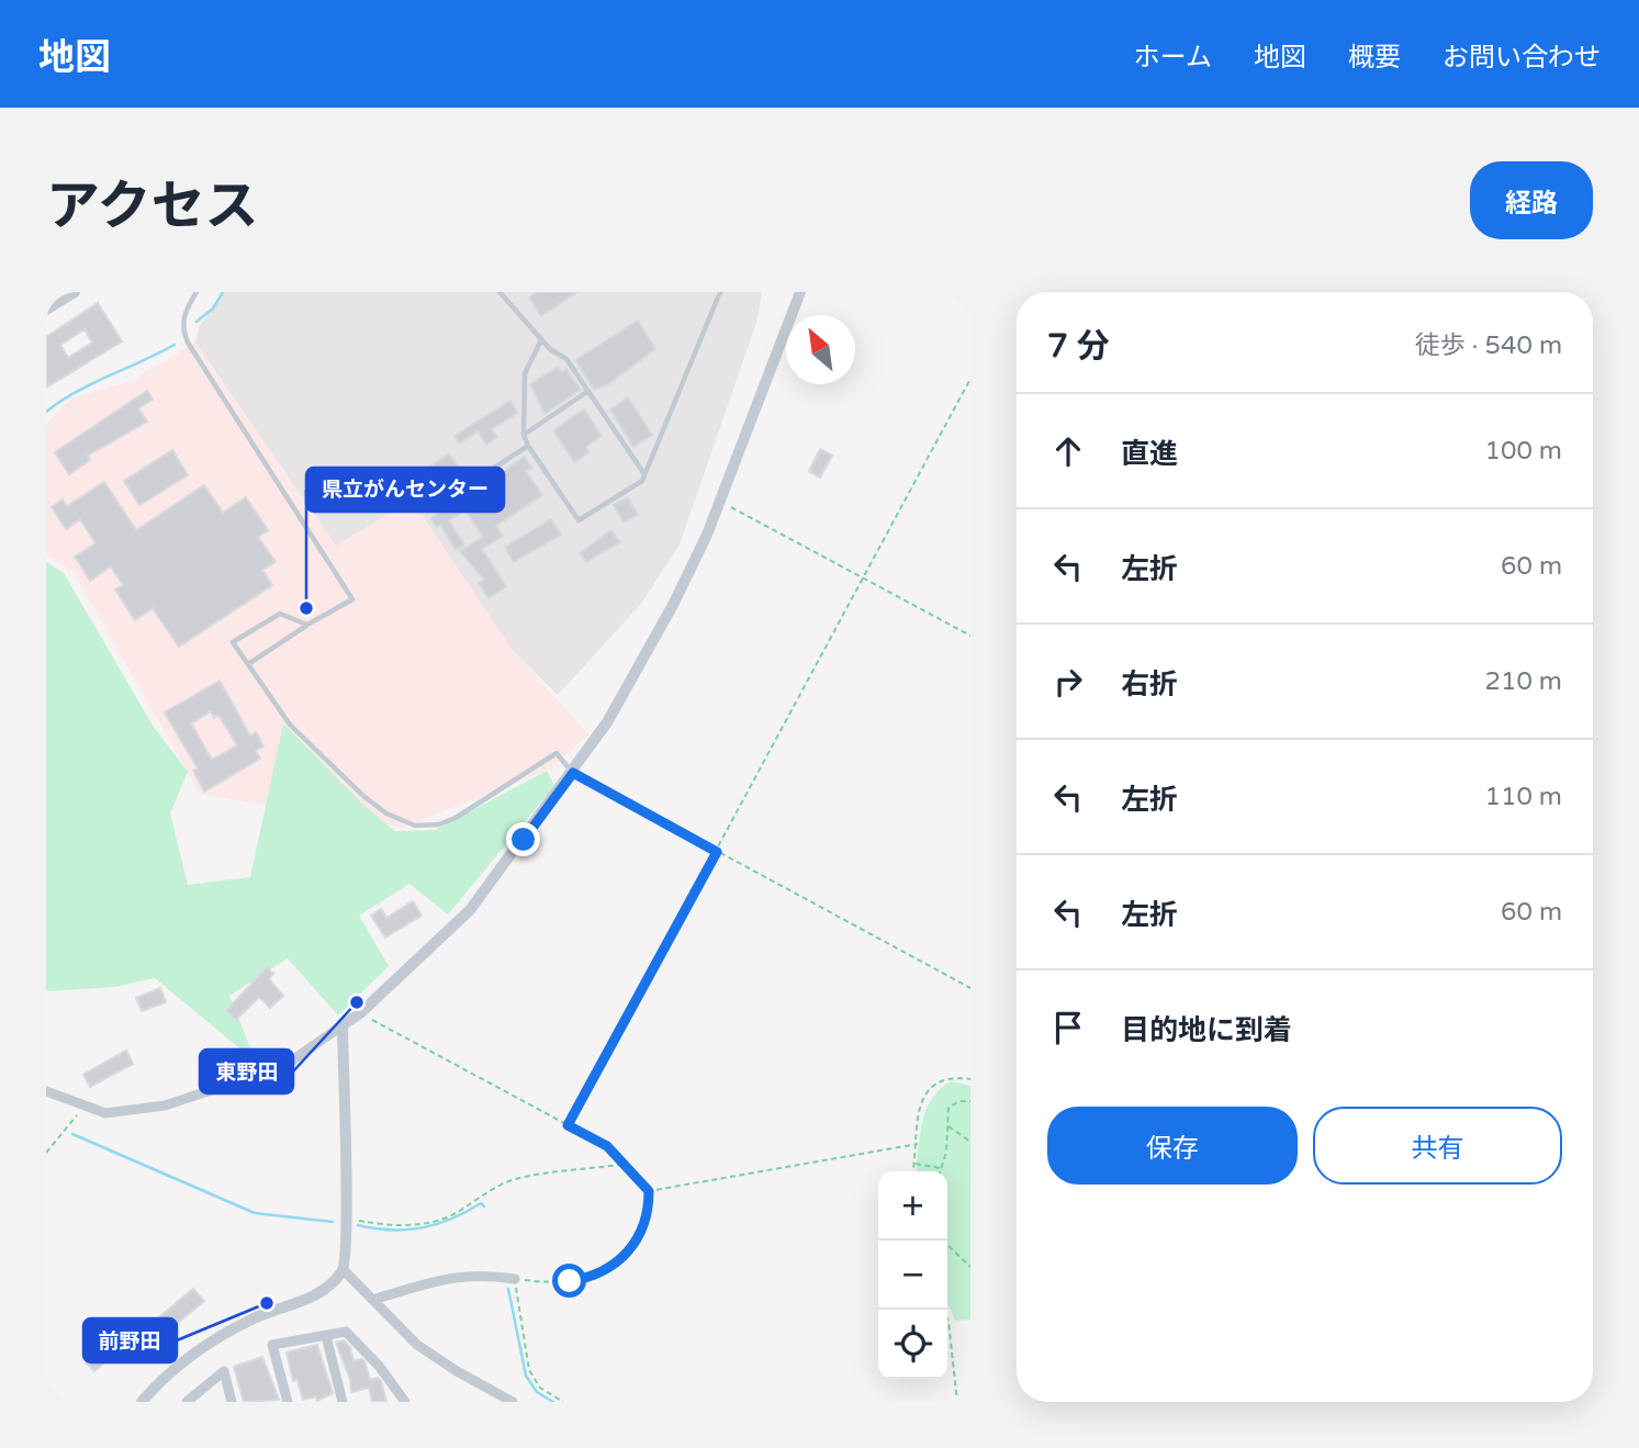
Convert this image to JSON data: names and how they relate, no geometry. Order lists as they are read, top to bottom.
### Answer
{
  "places": ["県立がんセンター", "東野田", "前野田"],
  "north": "top left",
  "page": {
    "header": "地図",
    "nav": [
      "ホーム",
      "地図",
      "概要",
      "お問い合わせ"
    ],
    "title": "アクセス",
    "buttons": [
      "経路",
      ["保存", "共有"]
    ],
    "heading": ["7 分", "徒歩 · 540 m"],
    "list": [
      ["直進", "100 m"],
      ["左折", "60 m"],
      ["右折", "210 m"],
      ["左折", "110 m"],
      ["左折", "60 m"],
      "目的地に到着"
    ],
    "map_buttons": ["+", "−"]
  }
}
